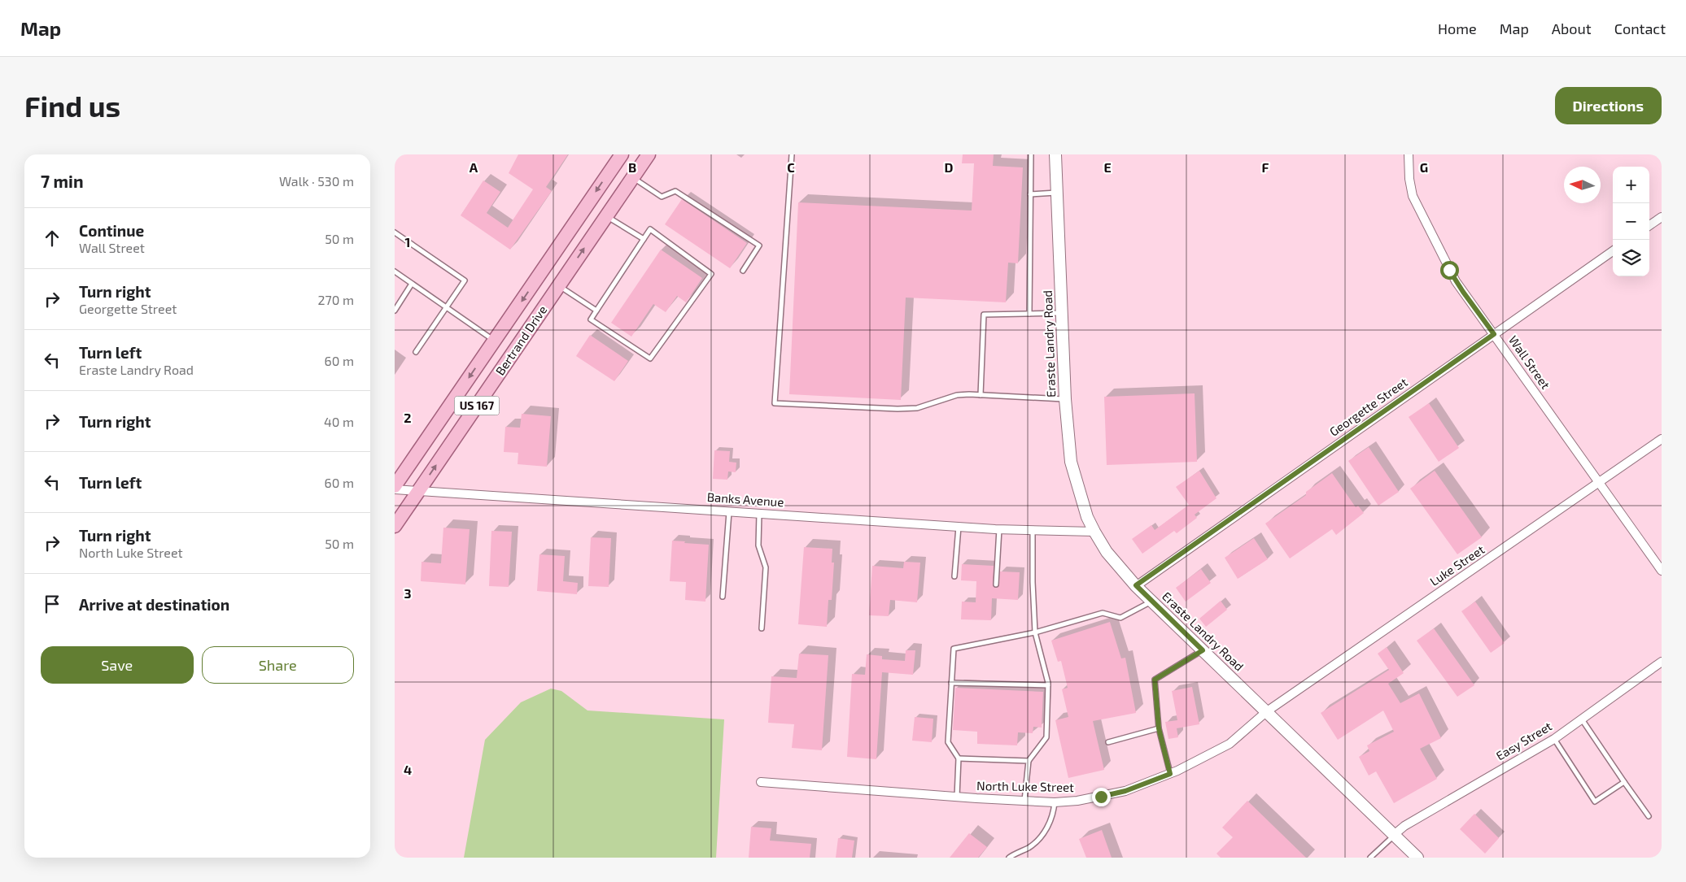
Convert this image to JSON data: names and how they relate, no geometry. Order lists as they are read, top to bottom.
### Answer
{
  "streets": {
    "main road": ["Bertrand Drive", "US 167"],
    "street": [
      "Eraste Landry Road",
      "Wall Street",
      "Georgette Street",
      "Banks Avenue",
      "Luke Street",
      "Easy Street",
      "North Luke Street"
    ]
  },
  "crossings": [
    ["Bertrand Drive", "Banks Avenue"],
    ["Eraste Landry Road", "Georgette Street"],
    ["Eraste Landry Road", "Banks Avenue"],
    ["Eraste Landry Road", "Luke Street"],
    ["Eraste Landry Road", "Easy Street"],
    ["Eraste Landry Road", "North Luke Street"],
    ["Wall Street", "Georgette Street"],
    ["Wall Street", "Luke Street"],
    ["Luke Street", "North Luke Street"]
  ],
  "north": "left",
  "page": {
    "header": "Map",
    "nav": [
      "Home",
      "Map",
      "About",
      "Contact"
    ],
    "buttons": [
      "Directions",
      ["Save", "Share"]
    ],
    "title": "Find us",
    "heading": ["7 min", "Walk · 530 m"],
    "map_buttons": ["+", "−"],
    "list": [
      ["Continue", "Wall Street", "50 m"],
      ["Turn right", "Georgette Street", "270 m"],
      ["Turn left", "Eraste Landry Road", "60 m"],
      ["Turn right", "40 m"],
      ["Turn left", "60 m"],
      ["Turn right", "North Luke Street", "50 m"],
      "Arrive at destination"
    ]
  },
  "grid": {
    "columns": [
      "A",
      "B",
      "C",
      "D",
      "E",
      "F",
      "G"
    ],
    "rows": [
      "1",
      "2",
      "3",
      "4"
    ]
  }
}
